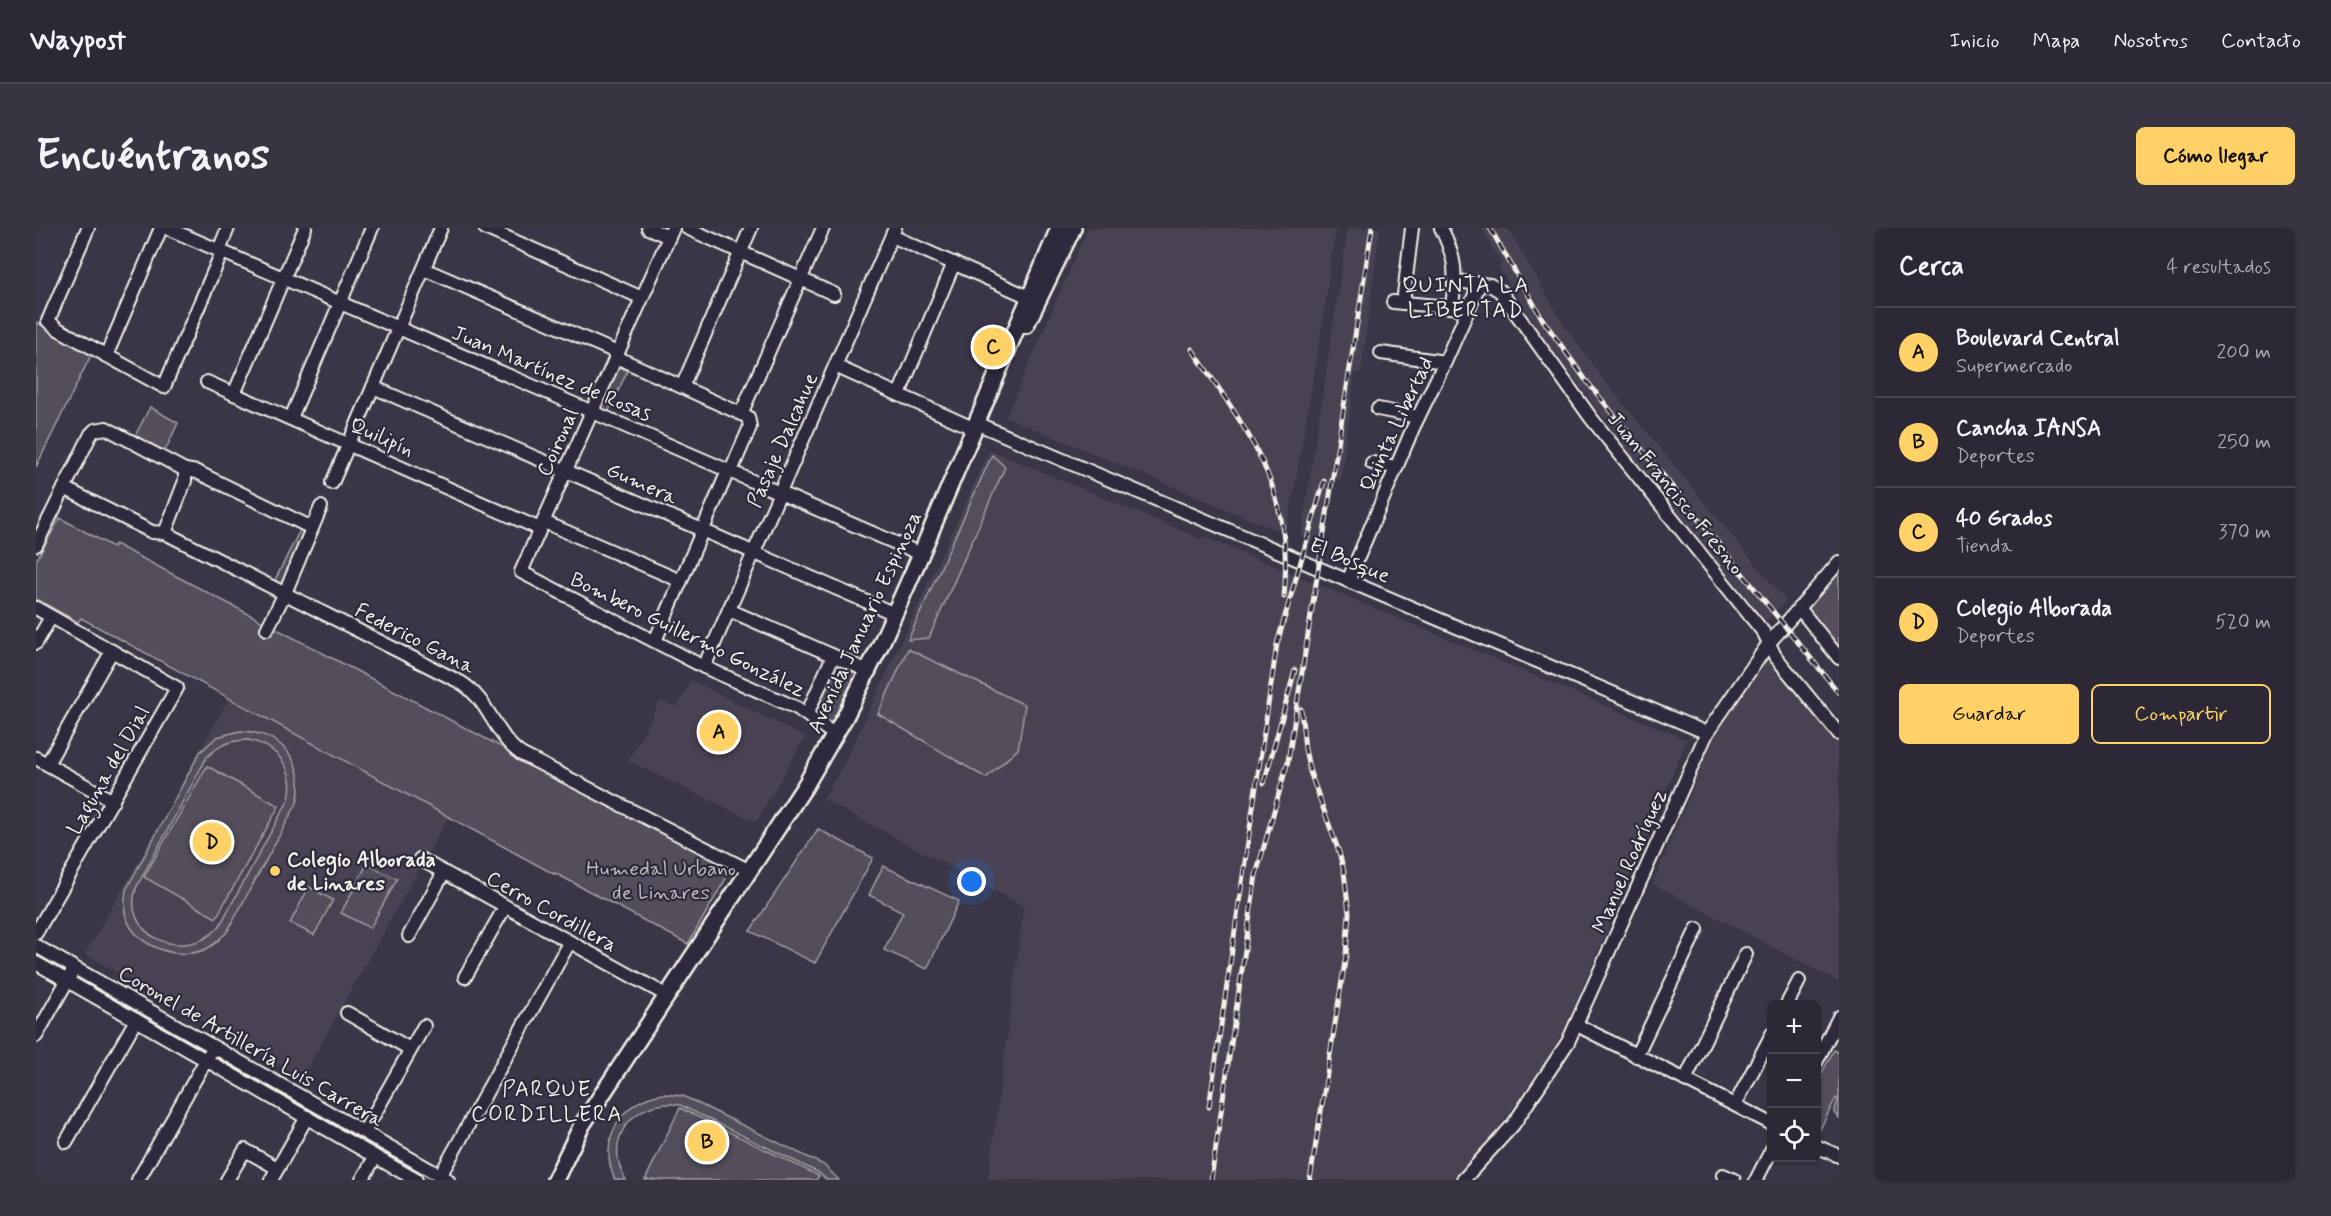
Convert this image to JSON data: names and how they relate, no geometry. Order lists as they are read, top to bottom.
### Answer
{
  "streets": {
    "main road": ["Avenida Januario Espinoza"],
    "street": [
      "Juan Martínez de Rosas",
      "Quinta Libertad",
      "Quilipín",
      "Pasaje Dalcahue",
      "Coironal",
      "Gumera",
      "Juan Francisco Fresno",
      "El Bosque",
      "Bombero Guillermo González",
      "Federico Gana",
      "Laguna del Dial",
      "Manuel Rodríguez",
      "Cerro Cordillera",
      "Coronel de Artillería Luis Carrera"
    ]
  },
  "crossings": [
    ["Juan Martínez de Rosas", "Pasaje Dalcahue"],
    ["Juan Martínez de Rosas", "Coironal"],
    ["Juan Martínez de Rosas", "Avenida Januario Espinoza"],
    ["Quinta Libertad", "Juan Francisco Fresno"],
    ["Quinta Libertad", "El Bosque"],
    ["Quilipín", "Coironal"],
    ["Pasaje Dalcahue", "Gumera"],
    ["Pasaje Dalcahue", "El Bosque"],
    ["Pasaje Dalcahue", "Bombero Guillermo González"],
    ["Coironal", "Gumera"],
    ["Coironal", "Bombero Guillermo González"],
    ["Gumera", "Avenida Januario Espinoza"],
    ["Juan Francisco Fresno", "Manuel Rodríguez"],
    ["El Bosque", "Avenida Januario Espinoza"],
    ["El Bosque", "Manuel Rodríguez"],
    ["Avenida Januario Espinoza", "Bombero Guillermo González"],
    ["Avenida Januario Espinoza", "Federico Gana"],
    ["Avenida Januario Espinoza", "Cerro Cordillera"]
  ],
  "districts": ["QUINTA LA LIBERTAD", "PARQUE CORDILLERA"],
  "parks": ["Humedal Urbano de Linares"],
  "places": ["Colegio Alborada de Linares"],
  "page": {
    "header": "Waypost",
    "nav": [
      "Inicio",
      "Mapa",
      "Nosotros",
      "Contacto"
    ],
    "buttons": [
      "Cómo llegar",
      ["Guardar", "Compartir"]
    ],
    "title": "Encuéntranos",
    "heading": ["Cerca", "4 resultados"],
    "list": [
      {
        "mark": "A",
        "name": "Boulevard Central",
        "note": "Supermercado",
        "value": "200 m"
      },
      {
        "mark": "B",
        "name": "Cancha IANSA",
        "note": "Deportes",
        "value": "250 m"
      },
      {
        "mark": "C",
        "name": "40 Grados",
        "note": "Tienda",
        "value": "370 m"
      },
      {
        "mark": "D",
        "name": "Colegio Alborada",
        "note": "Deportes",
        "value": "520 m"
      }
    ],
    "pins": [
      "C",
      "A",
      "D",
      "B"
    ],
    "map_buttons": ["+", "−"]
  }
}
